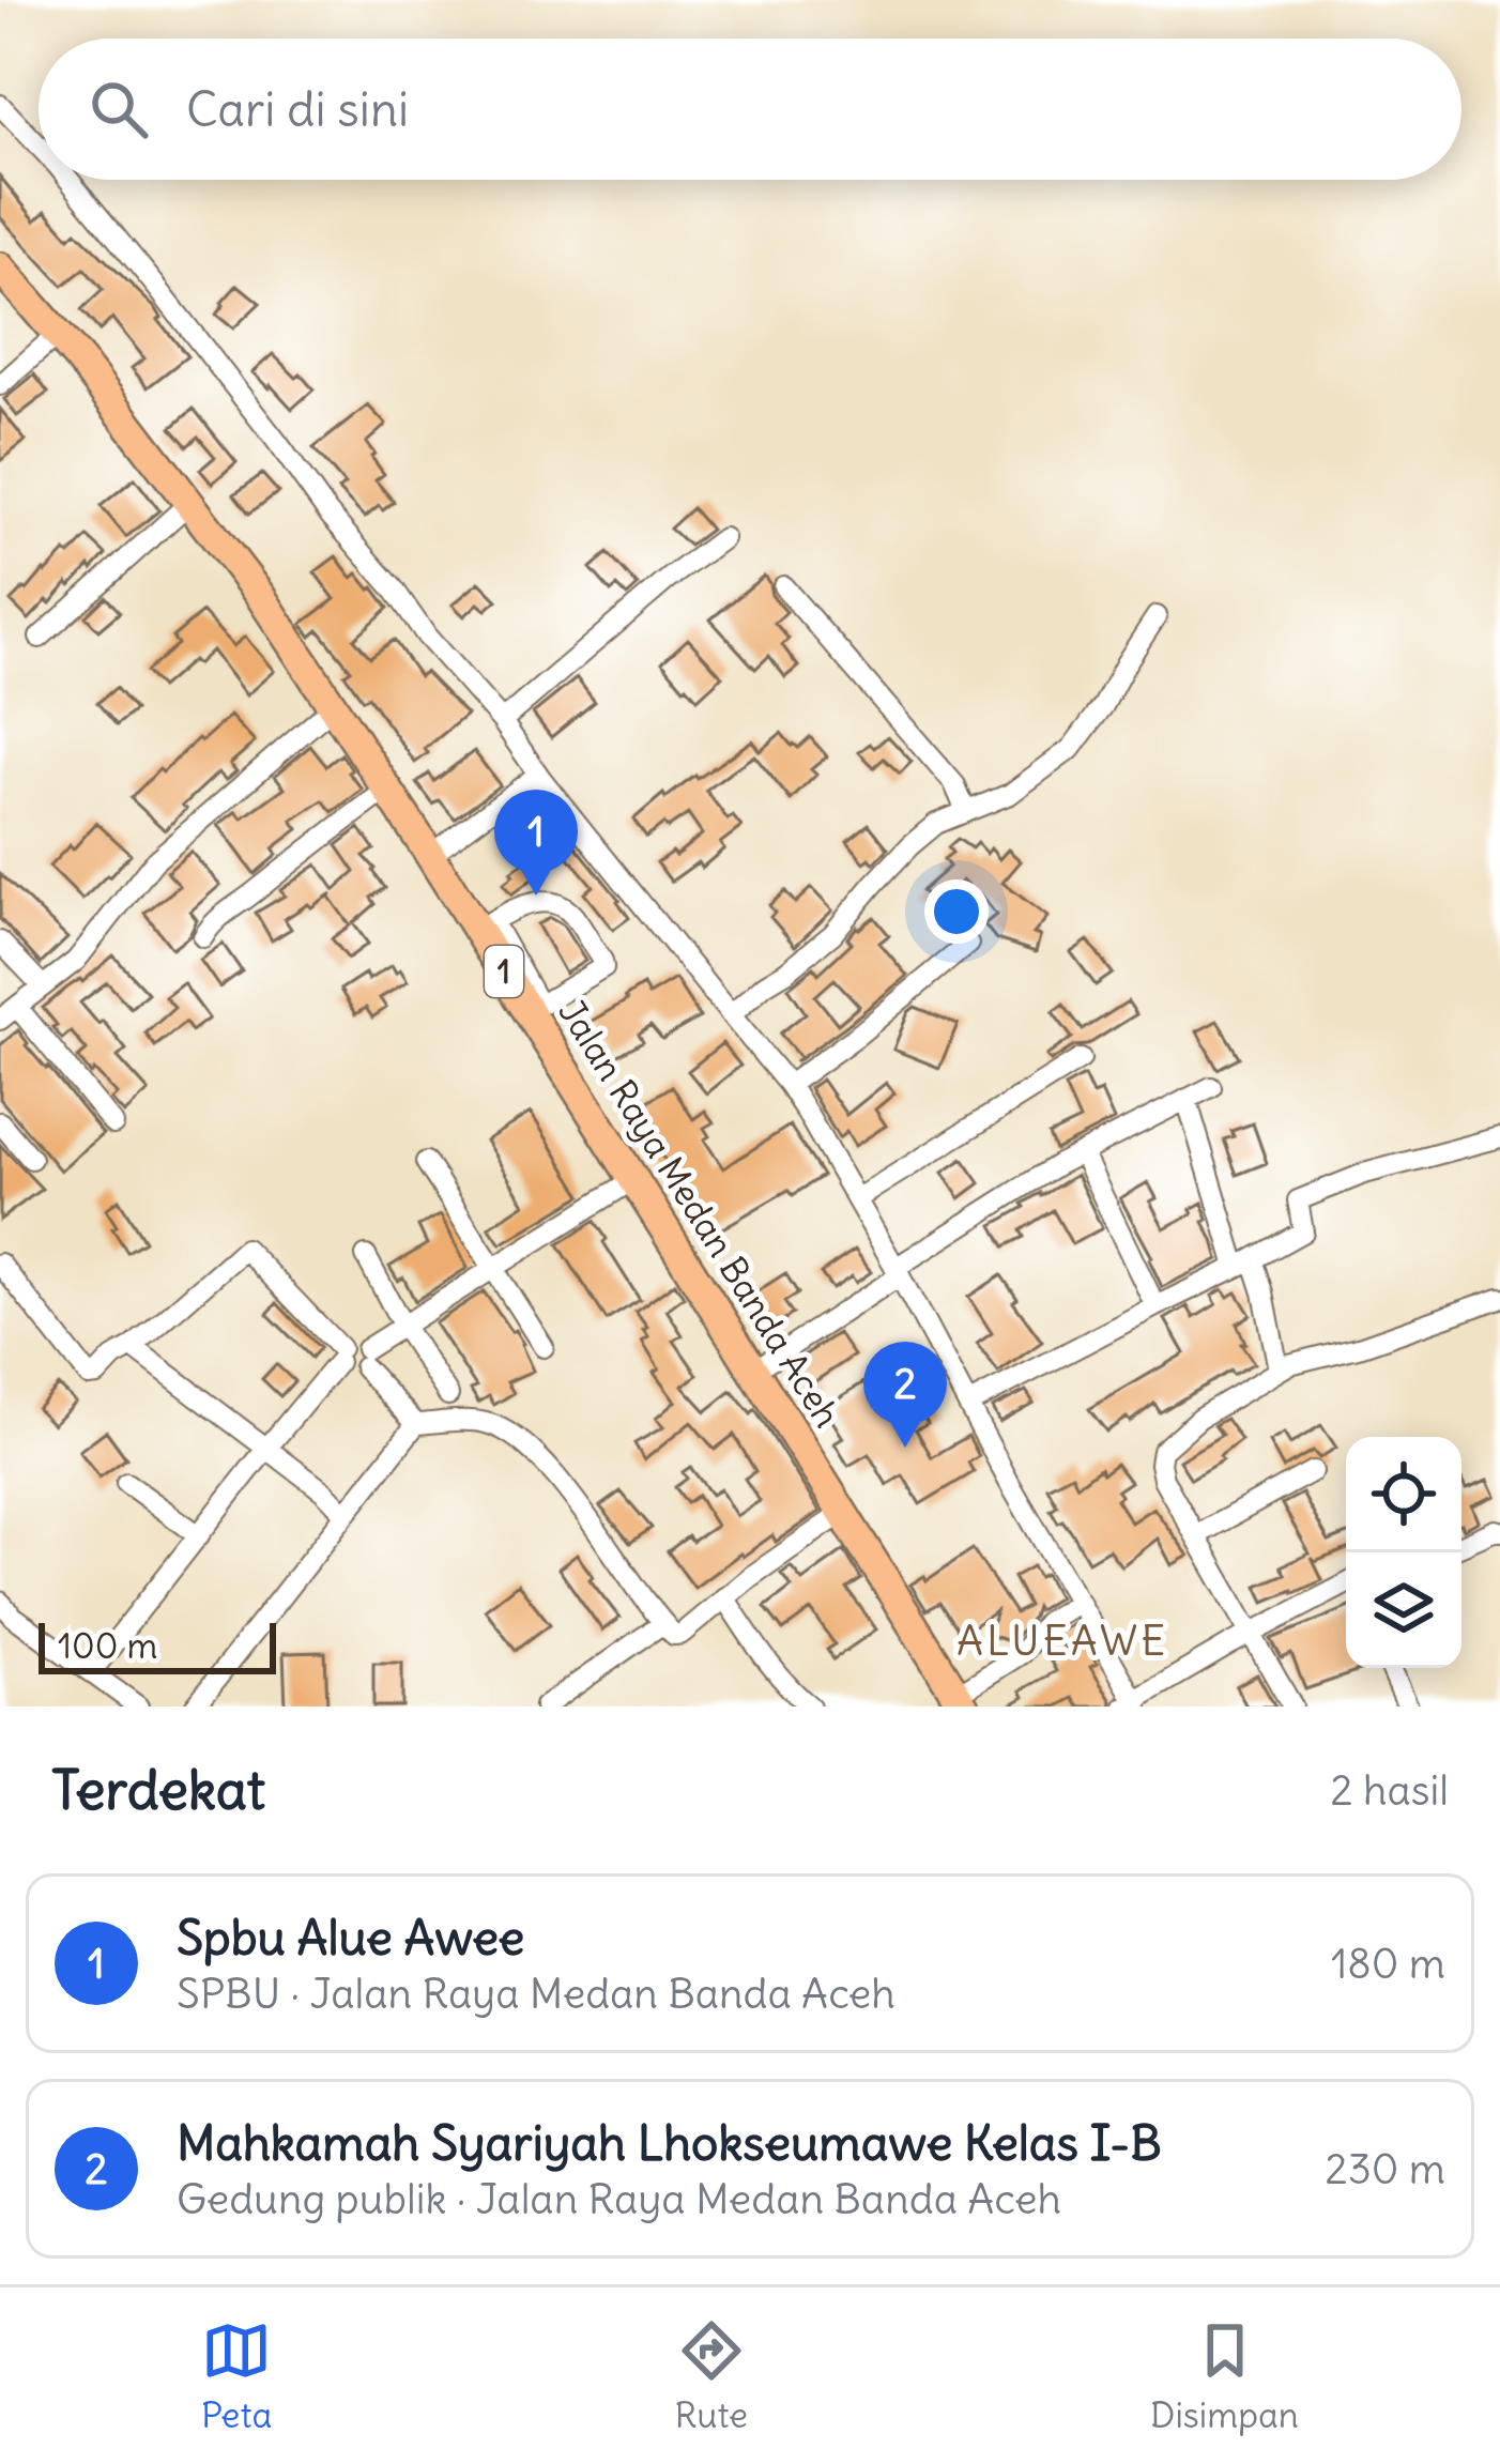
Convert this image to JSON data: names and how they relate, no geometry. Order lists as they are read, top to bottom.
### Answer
{
  "streets": {
    "highway": ["1", "Jalan Raya Medan Banda Aceh"]
  },
  "districts": ["ALUEAWE"],
  "scale_bar": "100 m",
  "page": {
    "search": "Cari di sini",
    "pins": ["1", "2"],
    "scale": "100 m",
    "heading": ["Terdekat", "2 hasil"],
    "list": [
      {
        "mark": "1",
        "name": "Spbu Alue Awee",
        "note": "SPBU · Jalan Raya Medan Banda Aceh",
        "value": "180 m"
      },
      {
        "mark": "2",
        "name": "Mahkamah Syariyah Lhokseumawe Kelas I-B",
        "note": "Gedung publik · Jalan Raya Medan Banda Aceh",
        "value": "230 m"
      }
    ],
    "nav": ["Peta", "Rute", "Disimpan"]
  }
}
